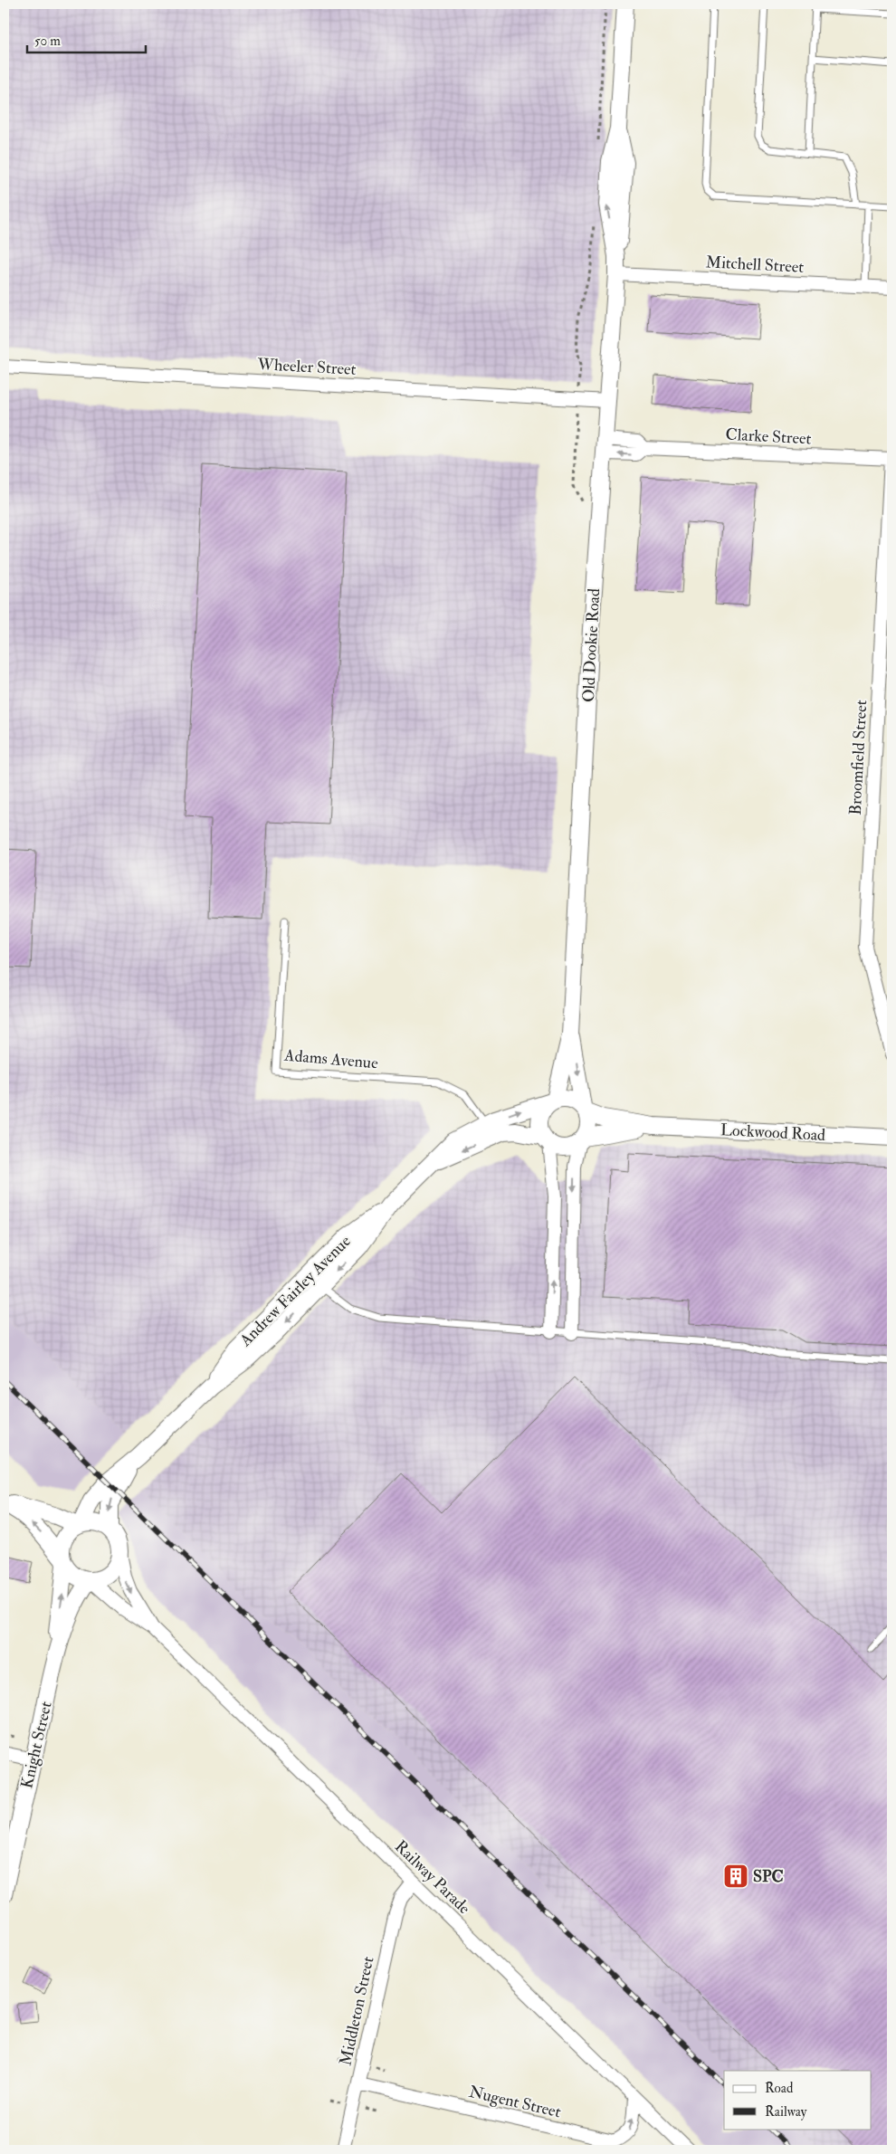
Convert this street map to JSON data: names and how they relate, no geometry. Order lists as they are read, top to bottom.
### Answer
{
  "streets": {
    "street": [
      "Mitchell Street",
      "Wheeler Street",
      "Clarke Street",
      "Old Dookie Road",
      "Broomfield Street",
      "Lockwood Road",
      "Andrew Fairley Avenue",
      "Knight Street",
      "Railway Parade",
      "Middleton Street",
      "Nugent Street"
    ],
    "lane": ["Adams Avenue"]
  },
  "crossings": [
    ["Mitchell Street", "Old Dookie Road"],
    ["Wheeler Street", "Old Dookie Road"],
    ["Clarke Street", "Old Dookie Road"],
    ["Clarke Street", "Broomfield Street"],
    ["Old Dookie Road", "Lockwood Road"],
    ["Old Dookie Road", "Andrew Fairley Avenue"],
    ["Adams Avenue", "Andrew Fairley Avenue"],
    ["Lockwood Road", "Andrew Fairley Avenue"],
    ["Andrew Fairley Avenue", "Knight Street"],
    ["Andrew Fairley Avenue", "Railway Parade"],
    ["Knight Street", "Railway Parade"],
    ["Railway Parade", "Middleton Street"],
    ["Railway Parade", "Nugent Street"],
    ["Middleton Street", "Nugent Street"]
  ],
  "one_way": ["Nugent Street"],
  "places": {
    "building": ["SPC"]
  },
  "legend": ["Road", "Railway"],
  "scale_bar": "50 m"
}
